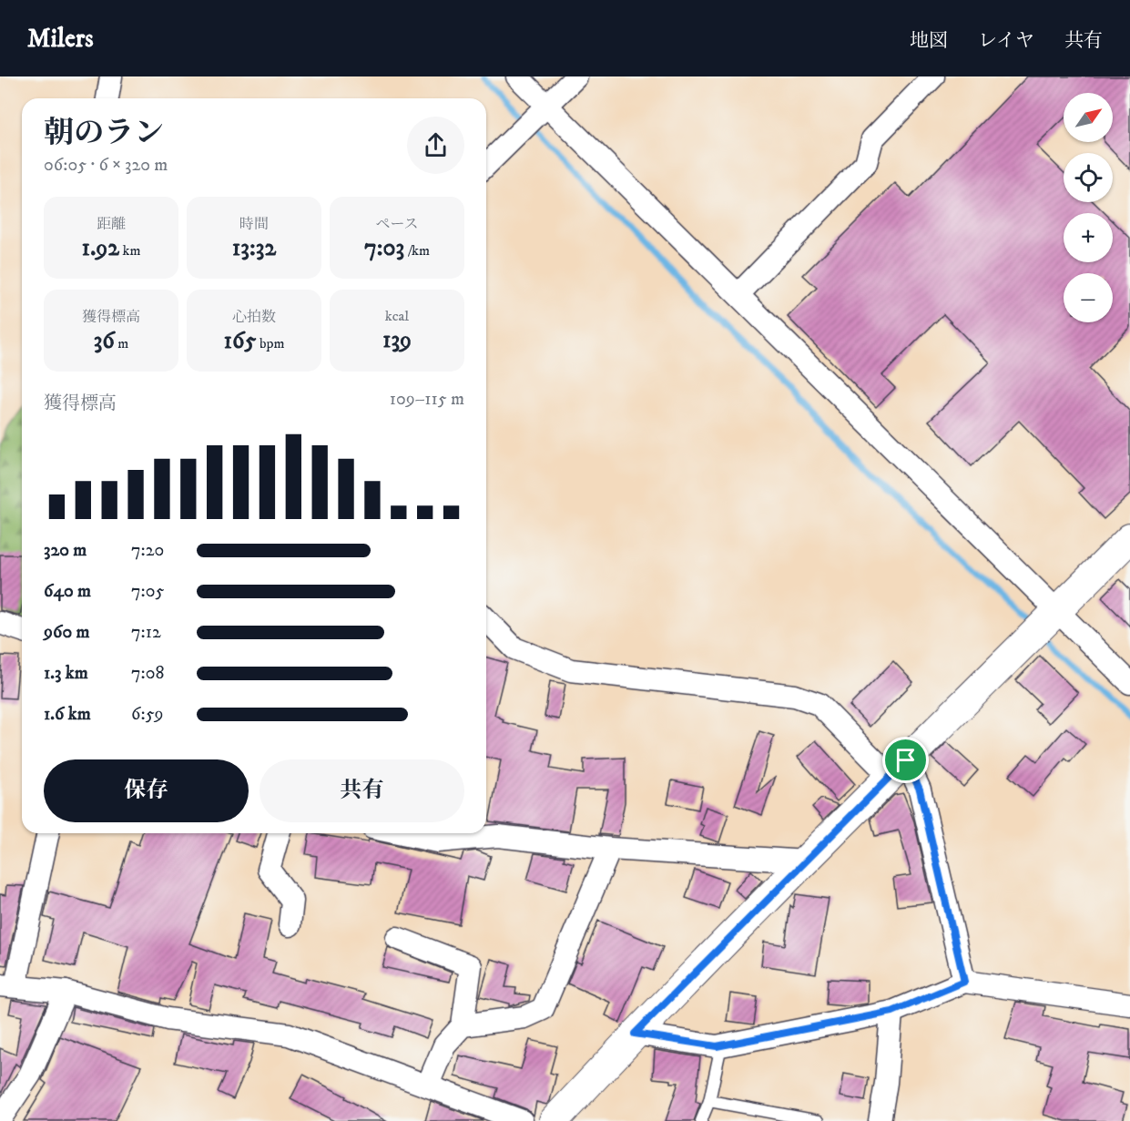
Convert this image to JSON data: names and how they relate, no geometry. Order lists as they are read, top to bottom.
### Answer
{
  "north": "top right",
  "page": {
    "header": "Milers",
    "nav": ["地図", "レイヤ", "共有"],
    "map_buttons": ["+", "−"],
    "heading": ["朝のラン", "06:05 · 6 × 320 m"],
    "stats": [
      ["距離", "1.92 km"],
      ["時間", "13:32"],
      ["ペース", "7:03 /km"],
      ["獲得標高", "36 m"],
      ["心拍数", "165 bpm"],
      ["kcal", "139"]
    ],
    "chart": ["獲得標高", "109–115 m"],
    "list": [
      {
        "name": "320 m",
        "note": "7:20"
      },
      {
        "name": "640 m",
        "note": "7:05"
      },
      {
        "name": "960 m",
        "note": "7:12"
      },
      {
        "name": "1.3 km",
        "note": "7:08"
      },
      {
        "name": "1.6 km",
        "note": "6:59"
      }
    ],
    "buttons": ["保存", "共有"]
  }
}
